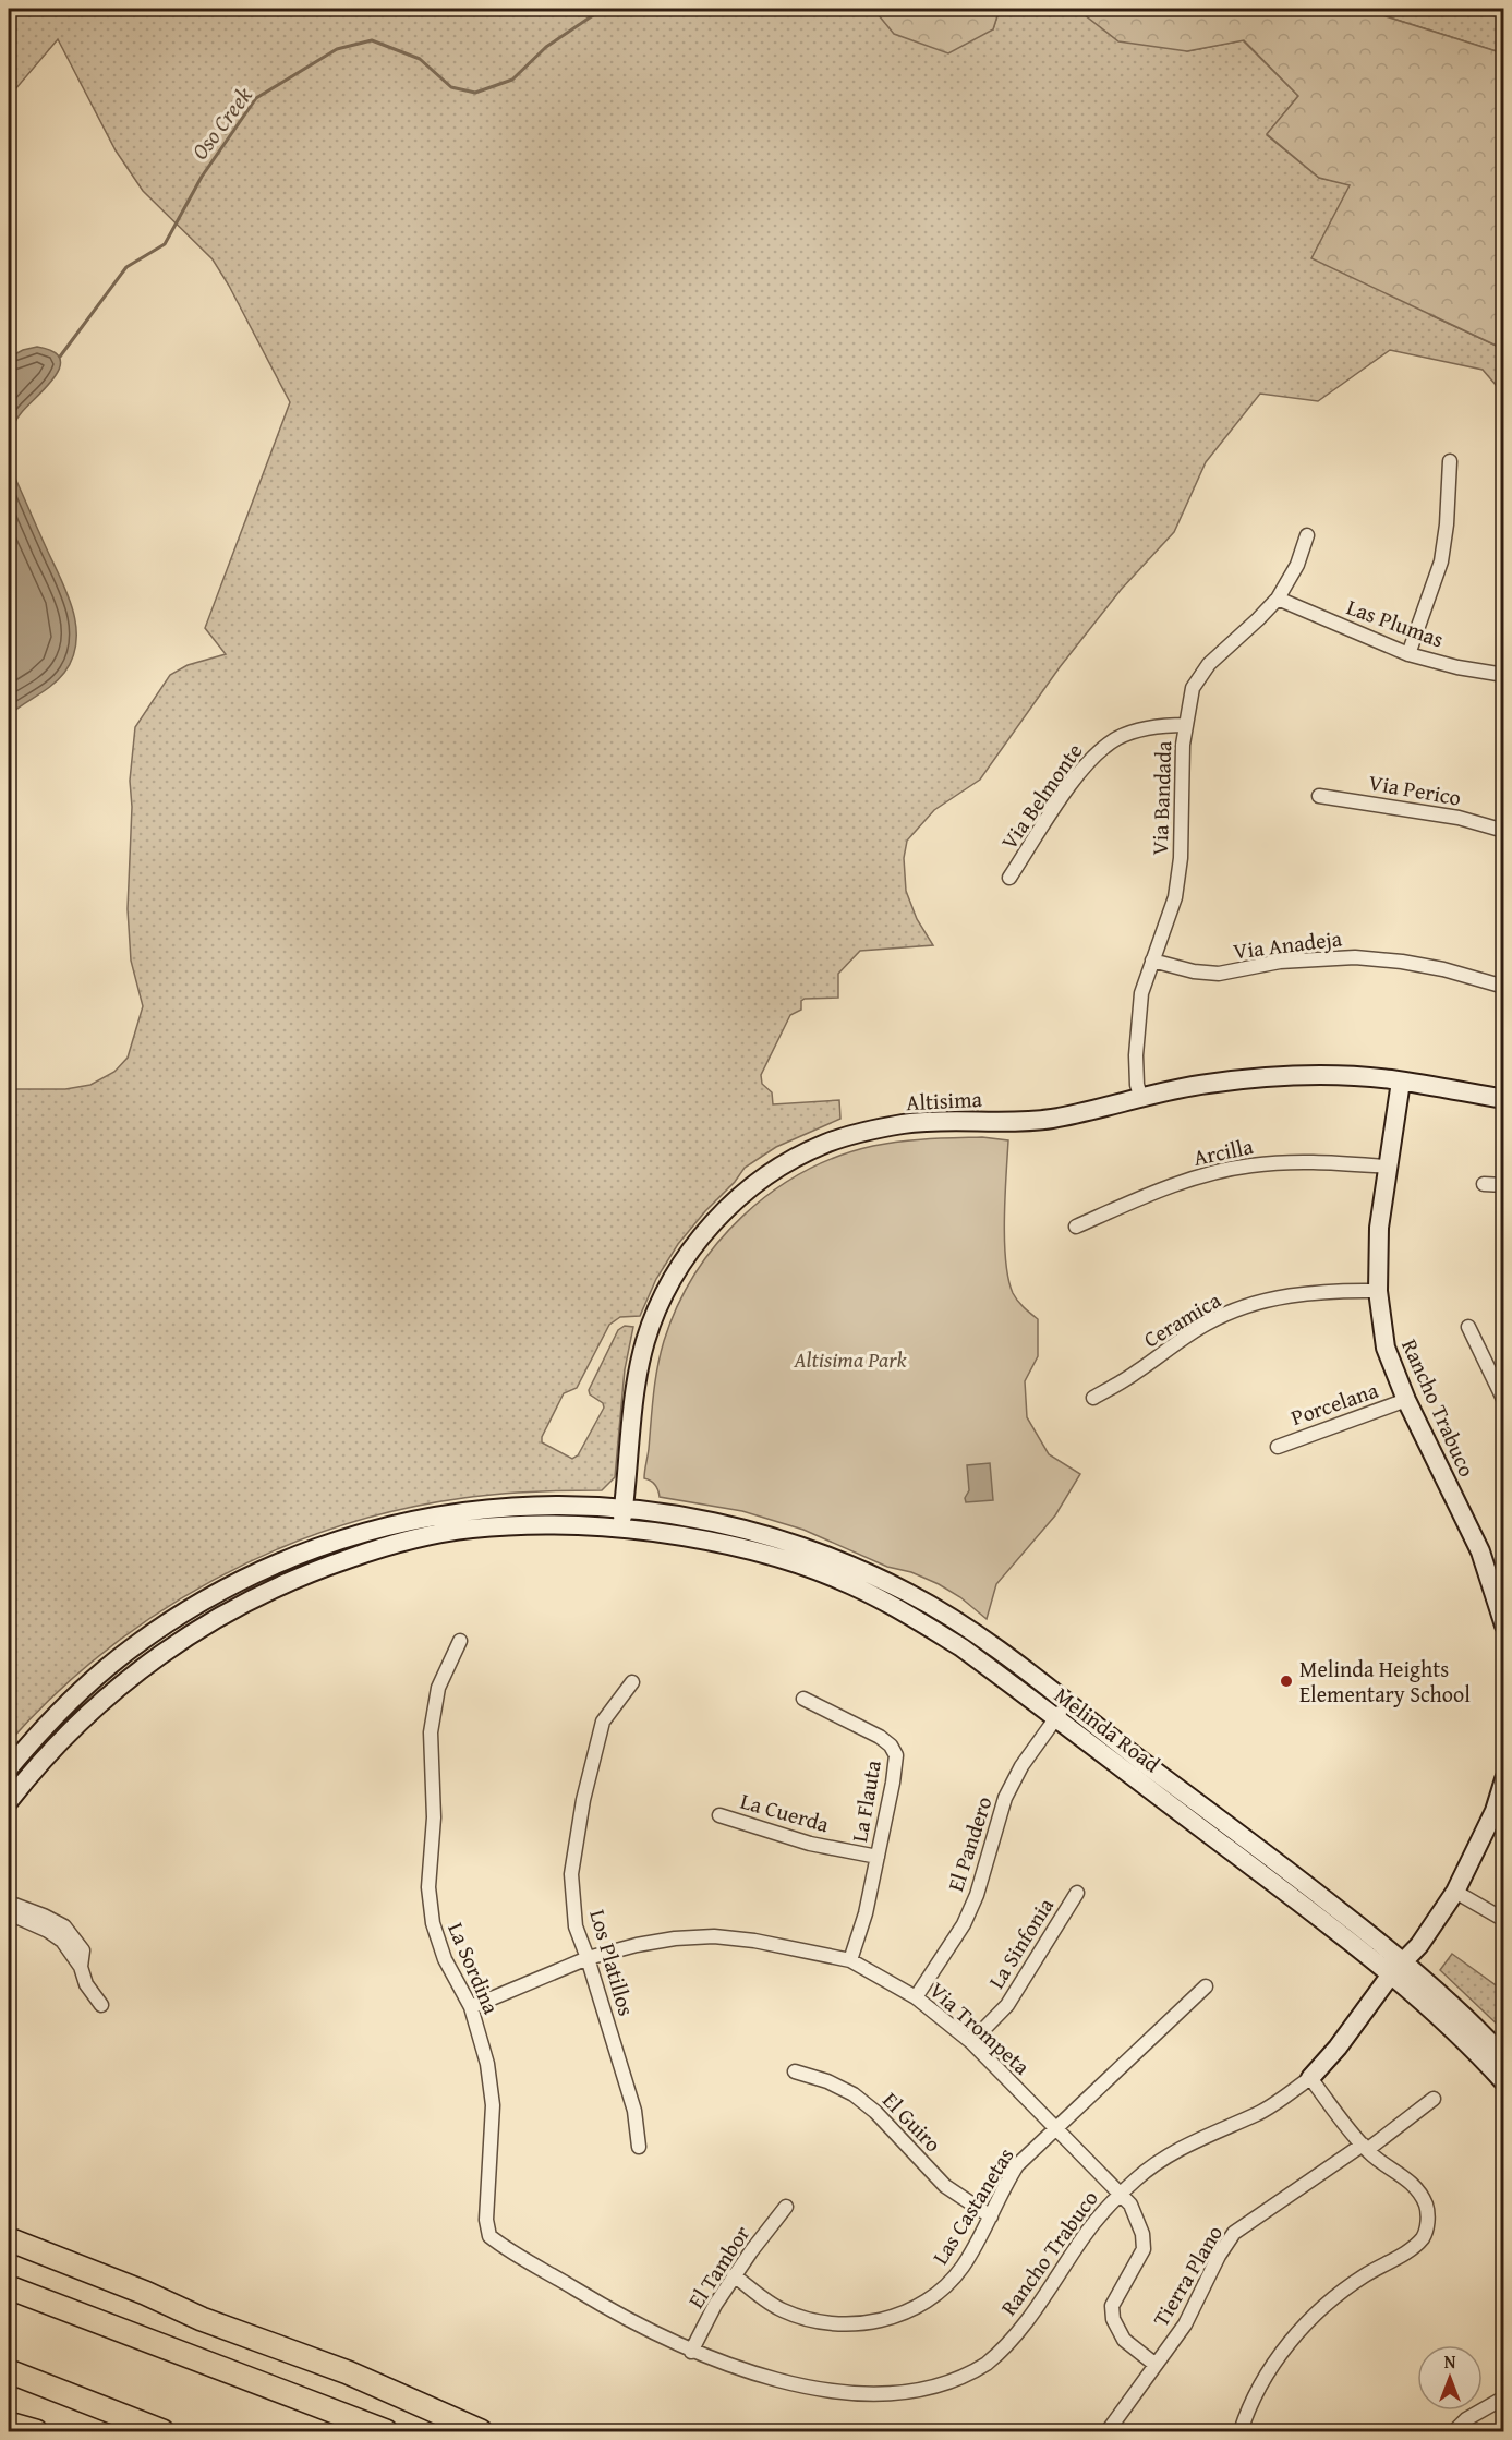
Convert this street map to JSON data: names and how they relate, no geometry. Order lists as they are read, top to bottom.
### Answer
{
  "streets": {
    "main road": ["Altisima", "Rancho Trabuco", "Melinda Road"],
    "street": [
      "Las Plumas",
      "Via Perico",
      "Via Belmonte",
      "Via Bandada",
      "Via Anadeja",
      "Arcilla",
      "Ceramica",
      "Porcelana",
      "La Flauta",
      "La Cuerda",
      "El Pandero",
      "La Sinfonia",
      "Los Platillos",
      "La Sordina",
      "Via Trompeta",
      "El Guiro",
      "Las Castanetas",
      "El Tambor",
      "Tierra Plano"
    ]
  },
  "crossings": [
    ["Las Plumas", "Via Bandada"],
    ["Via Belmonte", "Via Bandada"],
    ["Via Bandada", "Via Anadeja"],
    ["Via Bandada", "Altisima"],
    ["Altisima", "Rancho Trabuco"],
    ["Altisima", "Melinda Road"],
    ["Arcilla", "Rancho Trabuco"],
    ["Ceramica", "Rancho Trabuco"],
    ["Porcelana", "Rancho Trabuco"],
    ["Rancho Trabuco", "Melinda Road"],
    ["Rancho Trabuco", "La Sordina"],
    ["Rancho Trabuco", "Via Trompeta"],
    ["Rancho Trabuco", "El Tambor"],
    ["Melinda Road", "El Pandero"],
    ["La Flauta", "La Cuerda"],
    ["La Flauta", "Via Trompeta"],
    ["El Pandero", "Via Trompeta"],
    ["La Sinfonia", "Via Trompeta"],
    ["Los Platillos", "Via Trompeta"],
    ["La Sordina", "Via Trompeta"],
    ["Via Trompeta", "Las Castanetas"],
    ["Via Trompeta", "Tierra Plano"],
    ["El Guiro", "Las Castanetas"],
    ["Las Castanetas", "El Tambor"]
  ],
  "water": ["Oso Creek"],
  "parks": ["Altisima Park"],
  "places": ["Melinda Heights Elementary School"],
  "north": "top"
}
